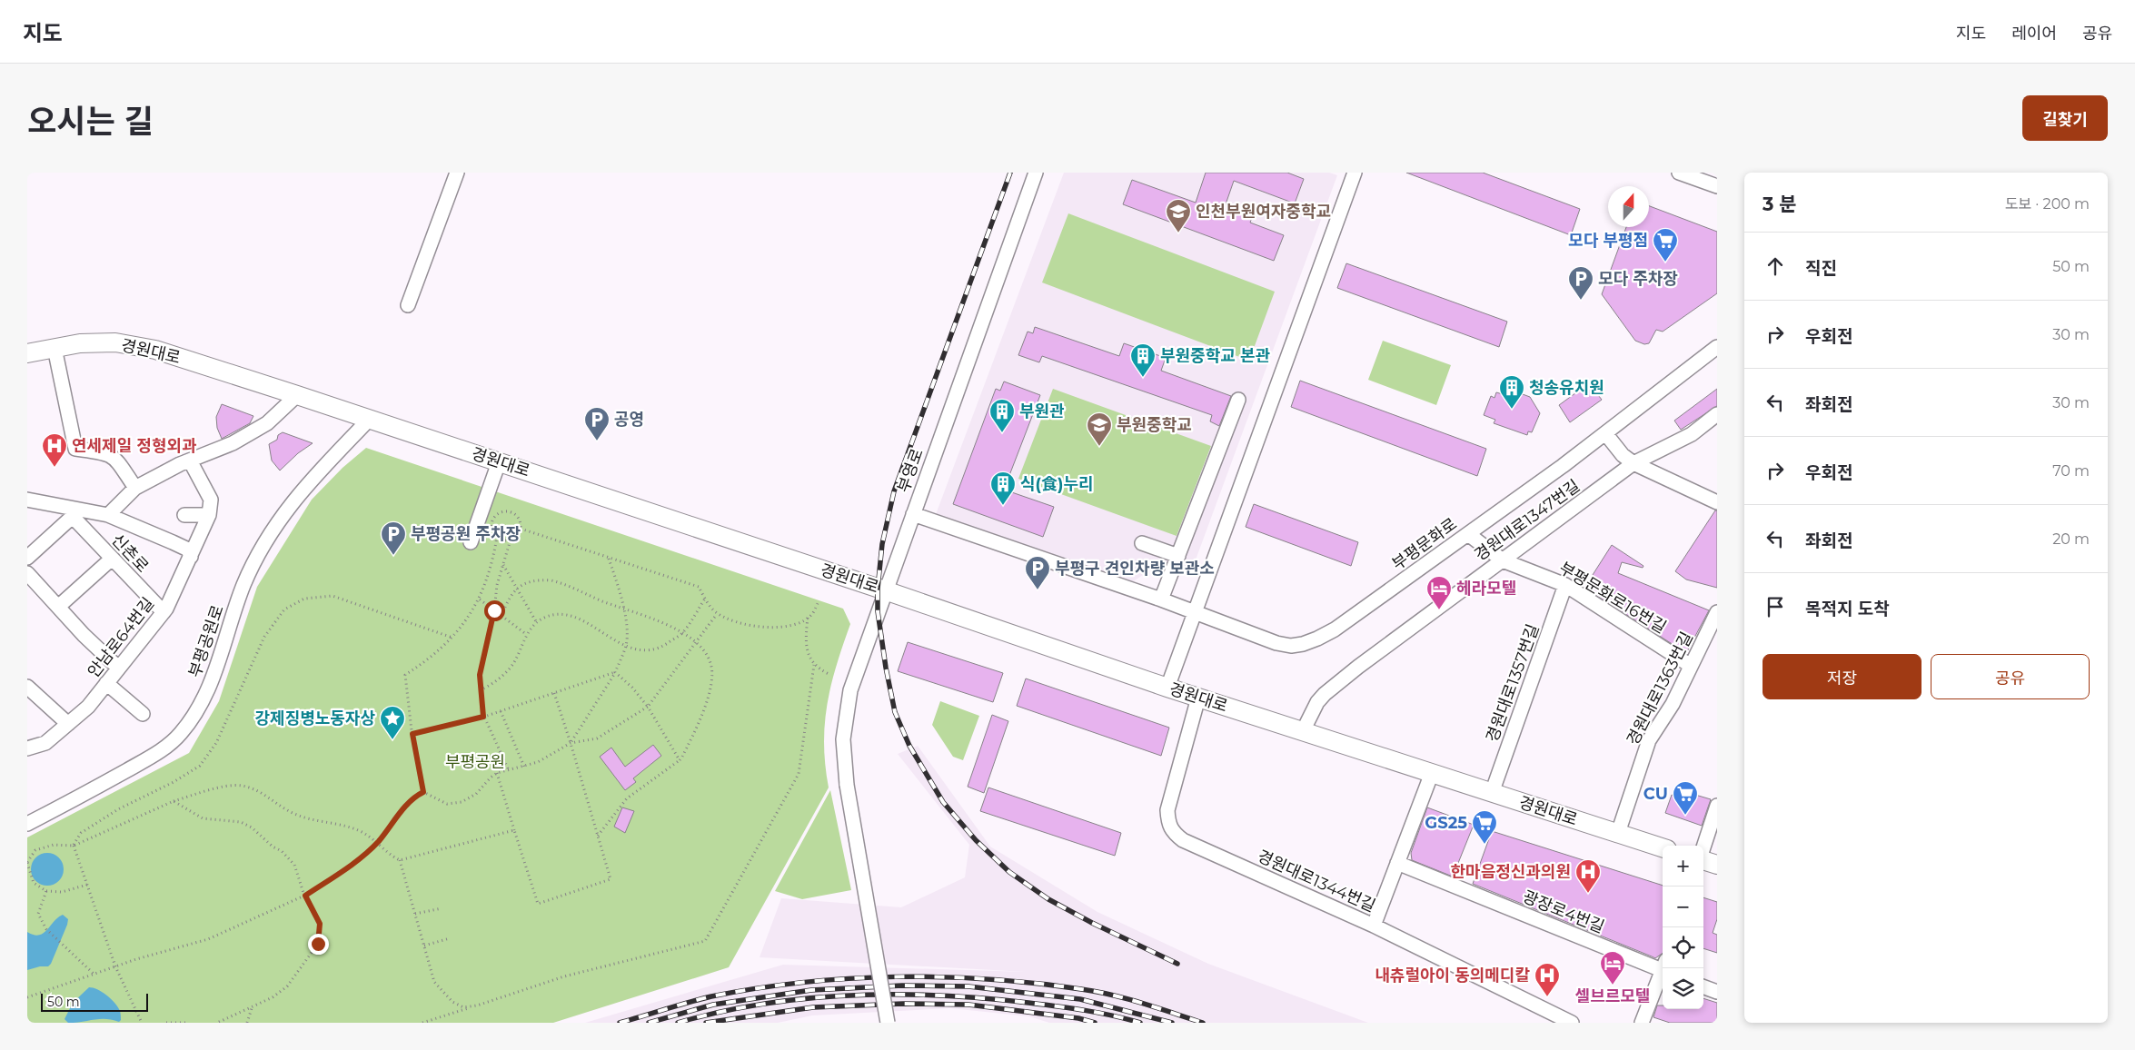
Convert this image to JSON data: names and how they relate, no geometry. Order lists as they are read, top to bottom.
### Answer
{
  "streets": {
    "main road": ["경원대로"],
    "street": [
      "부영로",
      "경원대로1347번길",
      "부평문화로",
      "신촌로",
      "부평문화로16번길",
      "안남로64번길",
      "부평공원로",
      "경원대로1357번길",
      "경원대로1363번길",
      "경원대로1344번길",
      "광장로4번길"
    ]
  },
  "crossings": [
    ["경원대로", "부영로"],
    ["경원대로", "경원대로1347번길"],
    ["경원대로", "신촌로"],
    ["경원대로", "부평공원로"],
    ["경원대로", "경원대로1357번길"],
    ["경원대로", "경원대로1363번길"],
    ["경원대로", "경원대로1344번길"],
    ["부영로", "부평문화로"],
    ["경원대로1347번길", "부평문화로16번길"],
    ["부평문화로", "부평문화로16번길"],
    ["신촌로", "안남로64번길"],
    ["부평문화로16번길", "경원대로1357번길"],
    ["부평문화로16번길", "경원대로1363번길"]
  ],
  "parks": ["부평공원"],
  "places": {
    "school or university": ["인천부원여자중학교", "부원중학교"],
    "supermarket": ["모다 부평점", "CU", "GS25"],
    "parking": [
      "모다 주차장",
      "공영",
      "부평공원 주차장",
      "부평구 견인차량 보관소"
    ],
    "building": [
      "부원중학교 본관",
      "청송유치원",
      "부원관",
      "식(食)누리"
    ],
    "hospital": ["연세제일 정형외과", "한마음정신과의원", "내츄럴아이 동의메디칼"],
    "hotel": ["헤라모텔", "셀브르모텔"],
    "place": ["강제징병노동자상"]
  },
  "scale_bar": "50 m",
  "north": "top",
  "page": {
    "header": "지도",
    "nav": ["지도", "레이어", "공유"],
    "title": "오시는 길",
    "buttons": [
      "길찾기",
      ["저장", "공유"]
    ],
    "heading": ["3 분", "도보 · 200 m"],
    "list": [
      ["직진", "50 m"],
      ["우회전", "30 m"],
      ["좌회전", "30 m"],
      ["우회전", "70 m"],
      ["좌회전", "20 m"],
      "목적지 도착"
    ],
    "map_buttons": ["+", "−"],
    "scale": "50 m"
  }
}
